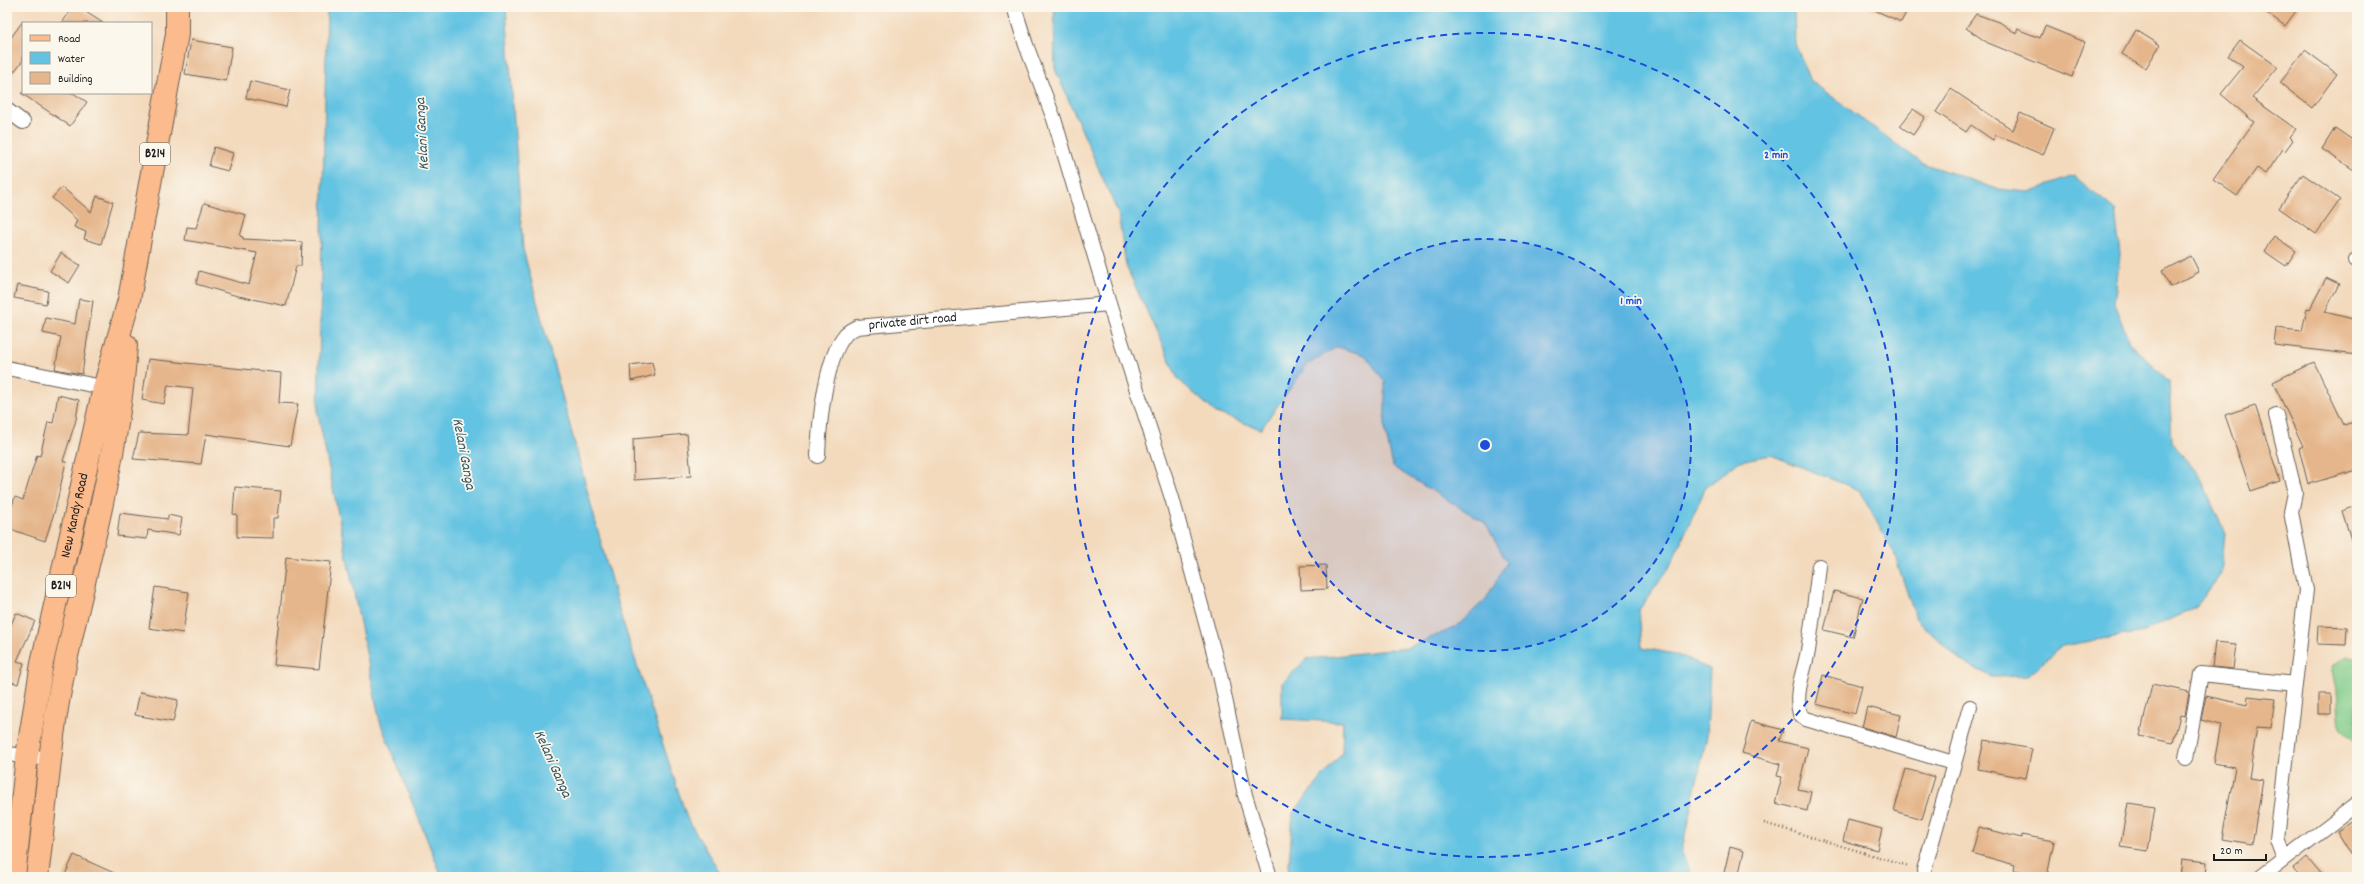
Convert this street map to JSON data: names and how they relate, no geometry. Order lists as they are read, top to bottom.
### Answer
{
  "streets": {
    "main road": ["B214", "New Kandy Road"],
    "street": ["private dirt road"]
  },
  "water": ["Kelani Ganga"],
  "legend": ["Road", "Water", "Building"],
  "scale_bar": "20 m",
  "rings": ["2 min", "1 min"]
}
